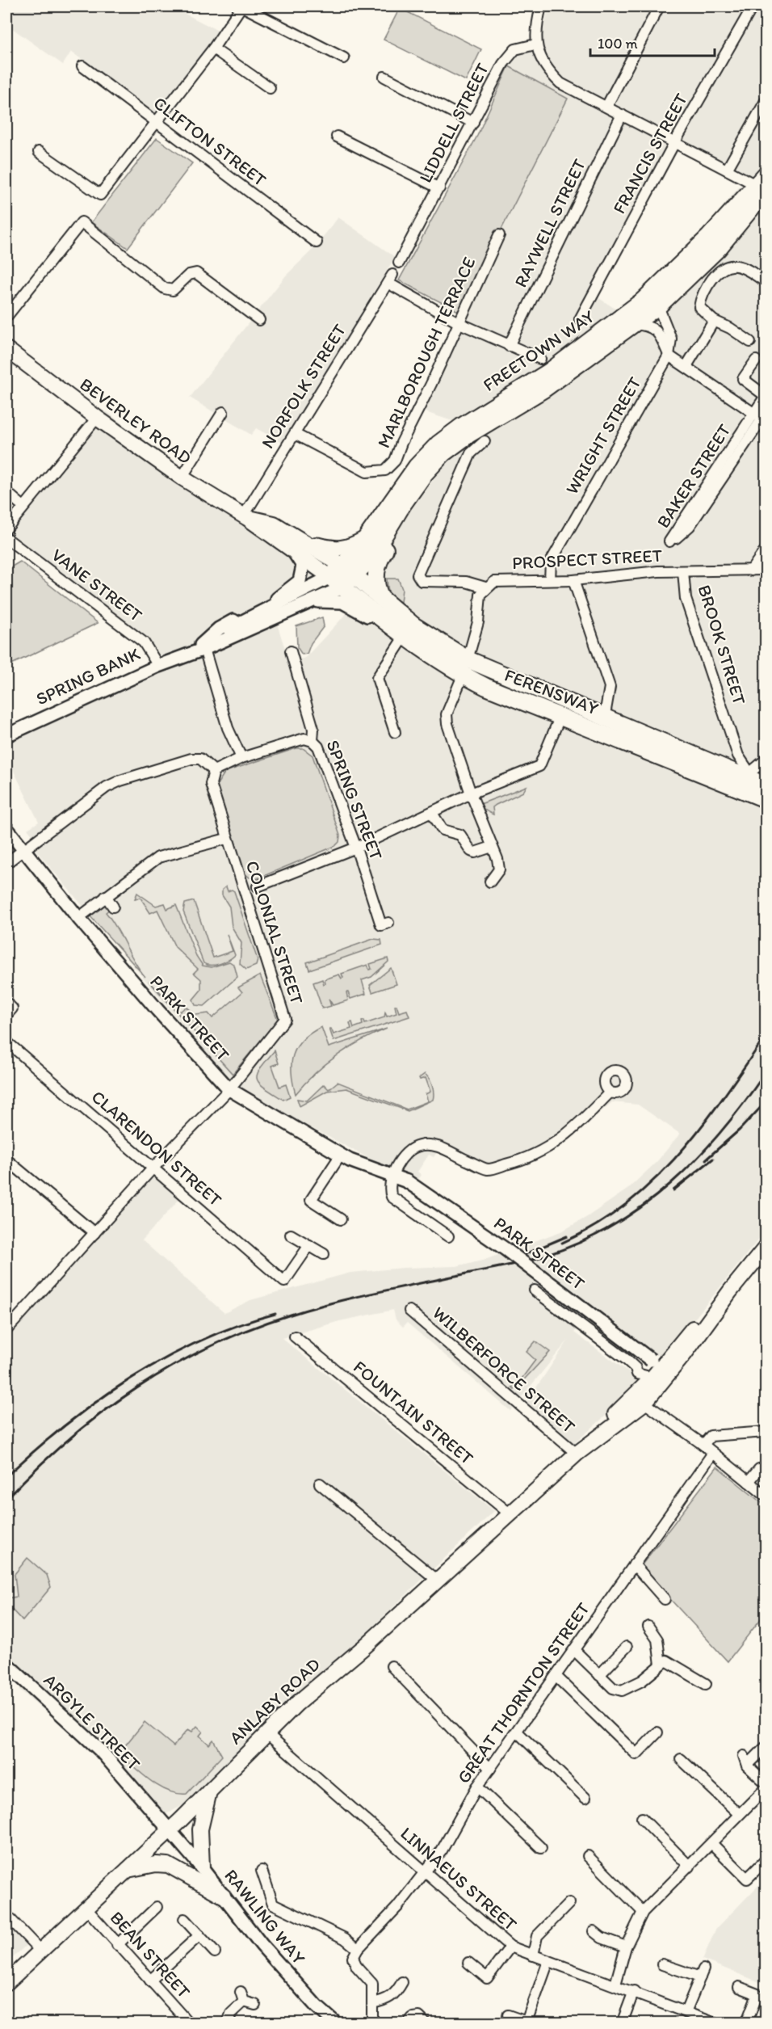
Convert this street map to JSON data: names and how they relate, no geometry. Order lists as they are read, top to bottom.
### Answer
{
  "streets": {
    "highway": ["FREETOWN WAY", "SPRING BANK", "FERENSWAY"],
    "main road": ["BEVERLEY ROAD", "ANLABY ROAD"],
    "street": [
      "LIDDELL STREET",
      "CLIFTON STREET",
      "FRANCIS STREET",
      "RAYWELL STREET",
      "MARLBOROUGH TERRACE",
      "NORFOLK STREET",
      "WRIGHT STREET",
      "BAKER STREET",
      "PROSPECT STREET",
      "VANE STREET",
      "BROOK STREET",
      "SPRING STREET",
      "COLONIAL STREET",
      "PARK STREET",
      "CLARENDON STREET",
      "WILBERFORCE STREET",
      "FOUNTAIN STREET",
      "GREAT THORNTON STREET",
      "ARGYLE STREET",
      "LINNAEUS STREET",
      "RAWLING WAY",
      "BEAN STREET"
    ]
  },
  "crossings": [
    ["FREETOWN WAY", "BEVERLEY ROAD"],
    ["FREETOWN WAY", "SPRING BANK"],
    ["FREETOWN WAY", "FERENSWAY"],
    ["MARLBOROUGH TERRACE", "NORFOLK STREET"],
    ["NORFOLK STREET", "BEVERLEY ROAD"],
    ["BEVERLEY ROAD", "SPRING BANK"],
    ["BEVERLEY ROAD", "FERENSWAY"],
    ["WRIGHT STREET", "PROSPECT STREET"],
    ["PROSPECT STREET", "BROOK STREET"],
    ["VANE STREET", "SPRING BANK"],
    ["BROOK STREET", "FERENSWAY"],
    ["SPRING BANK", "FERENSWAY"],
    ["COLONIAL STREET", "PARK STREET"],
    ["PARK STREET", "ANLABY ROAD"],
    ["WILBERFORCE STREET", "ANLABY ROAD"],
    ["FOUNTAIN STREET", "ANLABY ROAD"],
    ["GREAT THORNTON STREET", "LINNAEUS STREET"],
    ["ANLABY ROAD", "ARGYLE STREET"],
    ["ANLABY ROAD", "LINNAEUS STREET"],
    ["ANLABY ROAD", "RAWLING WAY"],
    ["ANLABY ROAD", "BEAN STREET"],
    ["ARGYLE STREET", "RAWLING WAY"]
  ],
  "scale_bar": "100 m"
}
